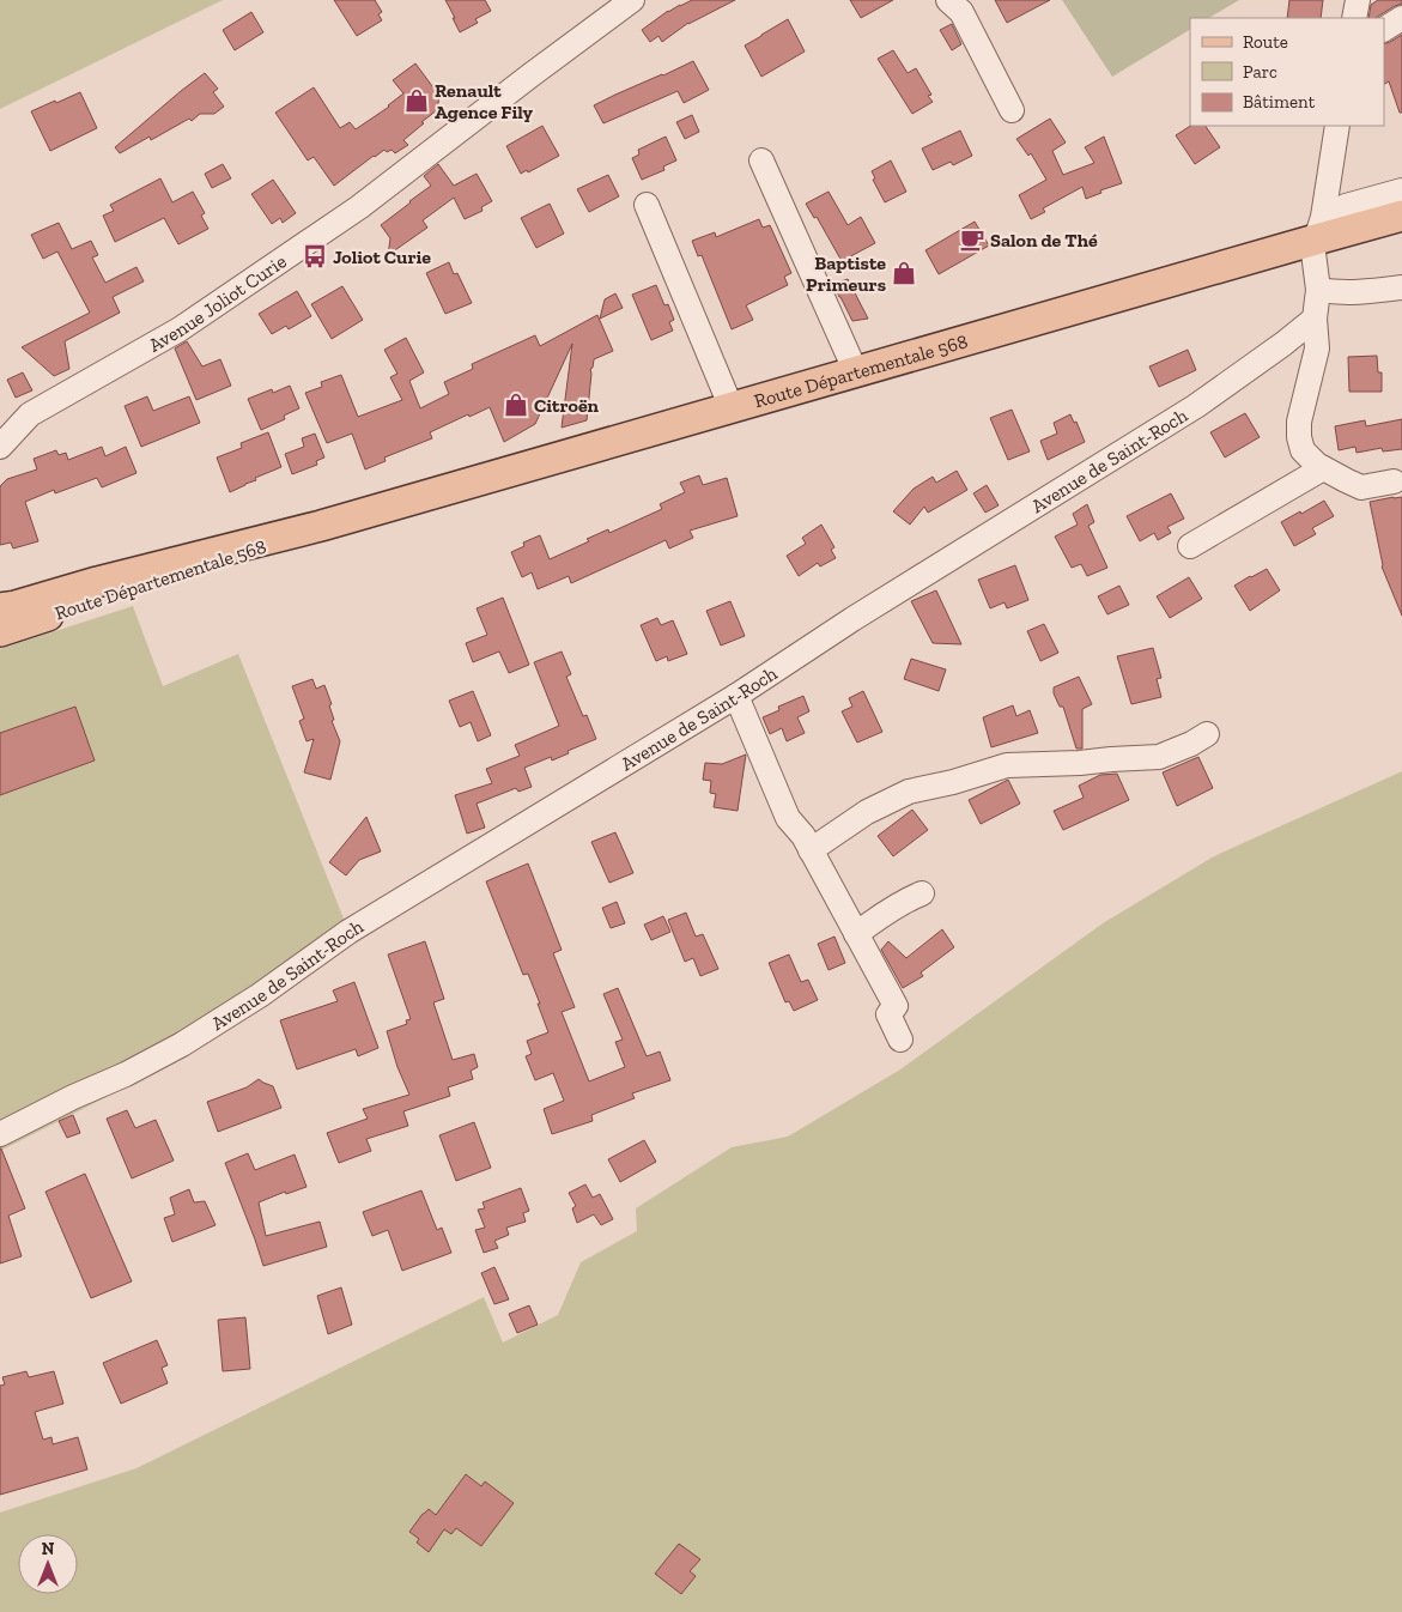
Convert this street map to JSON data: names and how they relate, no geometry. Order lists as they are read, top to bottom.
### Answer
{
  "streets": {
    "main road": ["Route Départementale 568"],
    "street": ["Avenue Joliot Curie", "Avenue de Saint-Roch"]
  },
  "places": {
    "shop": ["Renault Agence Fily", "Baptiste Primeurs", "Citroën"],
    "cafe": ["Salon de Thé"],
    "bus stop": ["Joliot Curie"]
  },
  "legend": ["Route", "Parc", "Bâtiment"],
  "north": "top"
}
